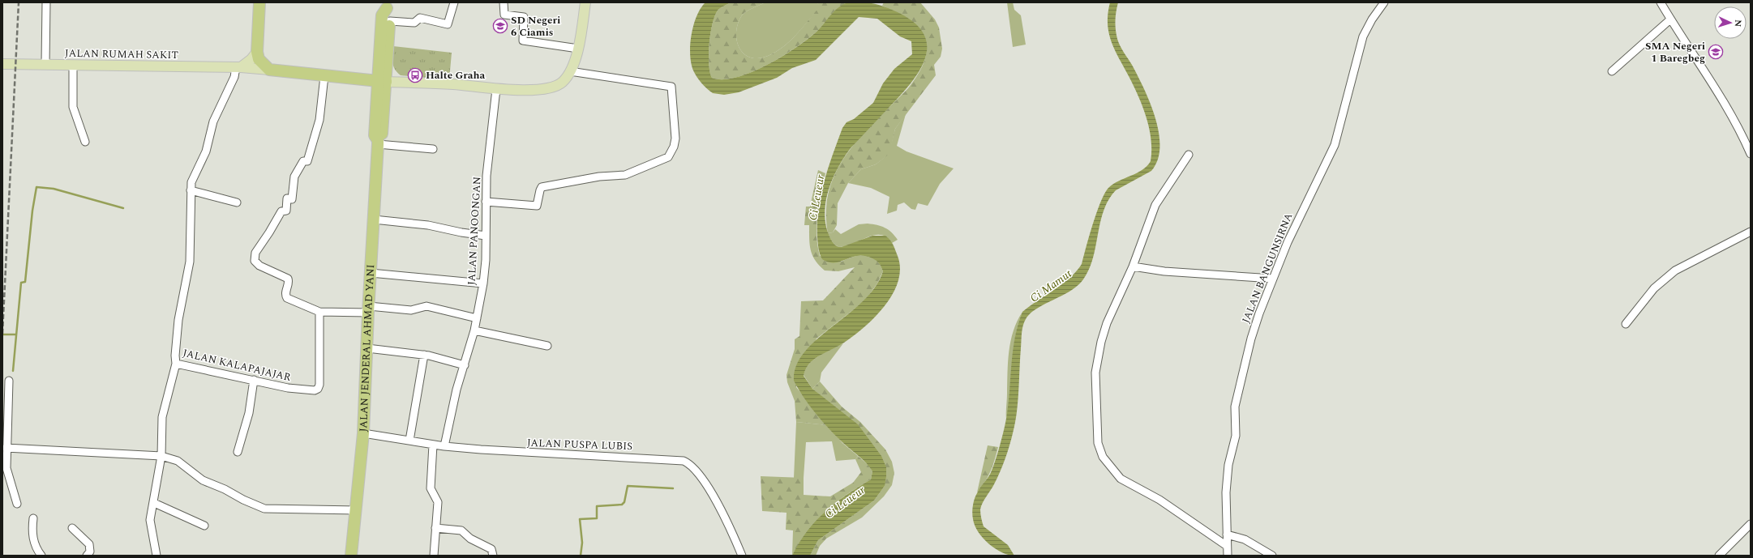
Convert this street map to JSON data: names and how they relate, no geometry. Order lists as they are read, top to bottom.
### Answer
{
  "streets": {
    "highway": ["JALAN JENDERAL AHMAD YANI"],
    "main road": ["JALAN RUMAH SAKIT"],
    "street": [
      "JALAN PANOONGAN",
      "JALAN BANGUNSIRNA",
      "JALAN KALAPAJAJAR",
      "JALAN PUSPA LUBIS"
    ]
  },
  "crossings": [
    ["JALAN RUMAH SAKIT", "JALAN KALAPAJAJAR"],
    ["JALAN PANOONGAN", "JALAN PUSPA LUBIS"],
    ["JALAN JENDERAL AHMAD YANI", "JALAN PUSPA LUBIS"]
  ],
  "water": ["Ci Leueur", "Ci Mamut"],
  "places": {
    "school or university": ["SD Negeri 6 Ciamis", "SMA Negeri 1 Baregbeg"],
    "bus stop": ["Halte Graha"]
  },
  "north": "right"
}
